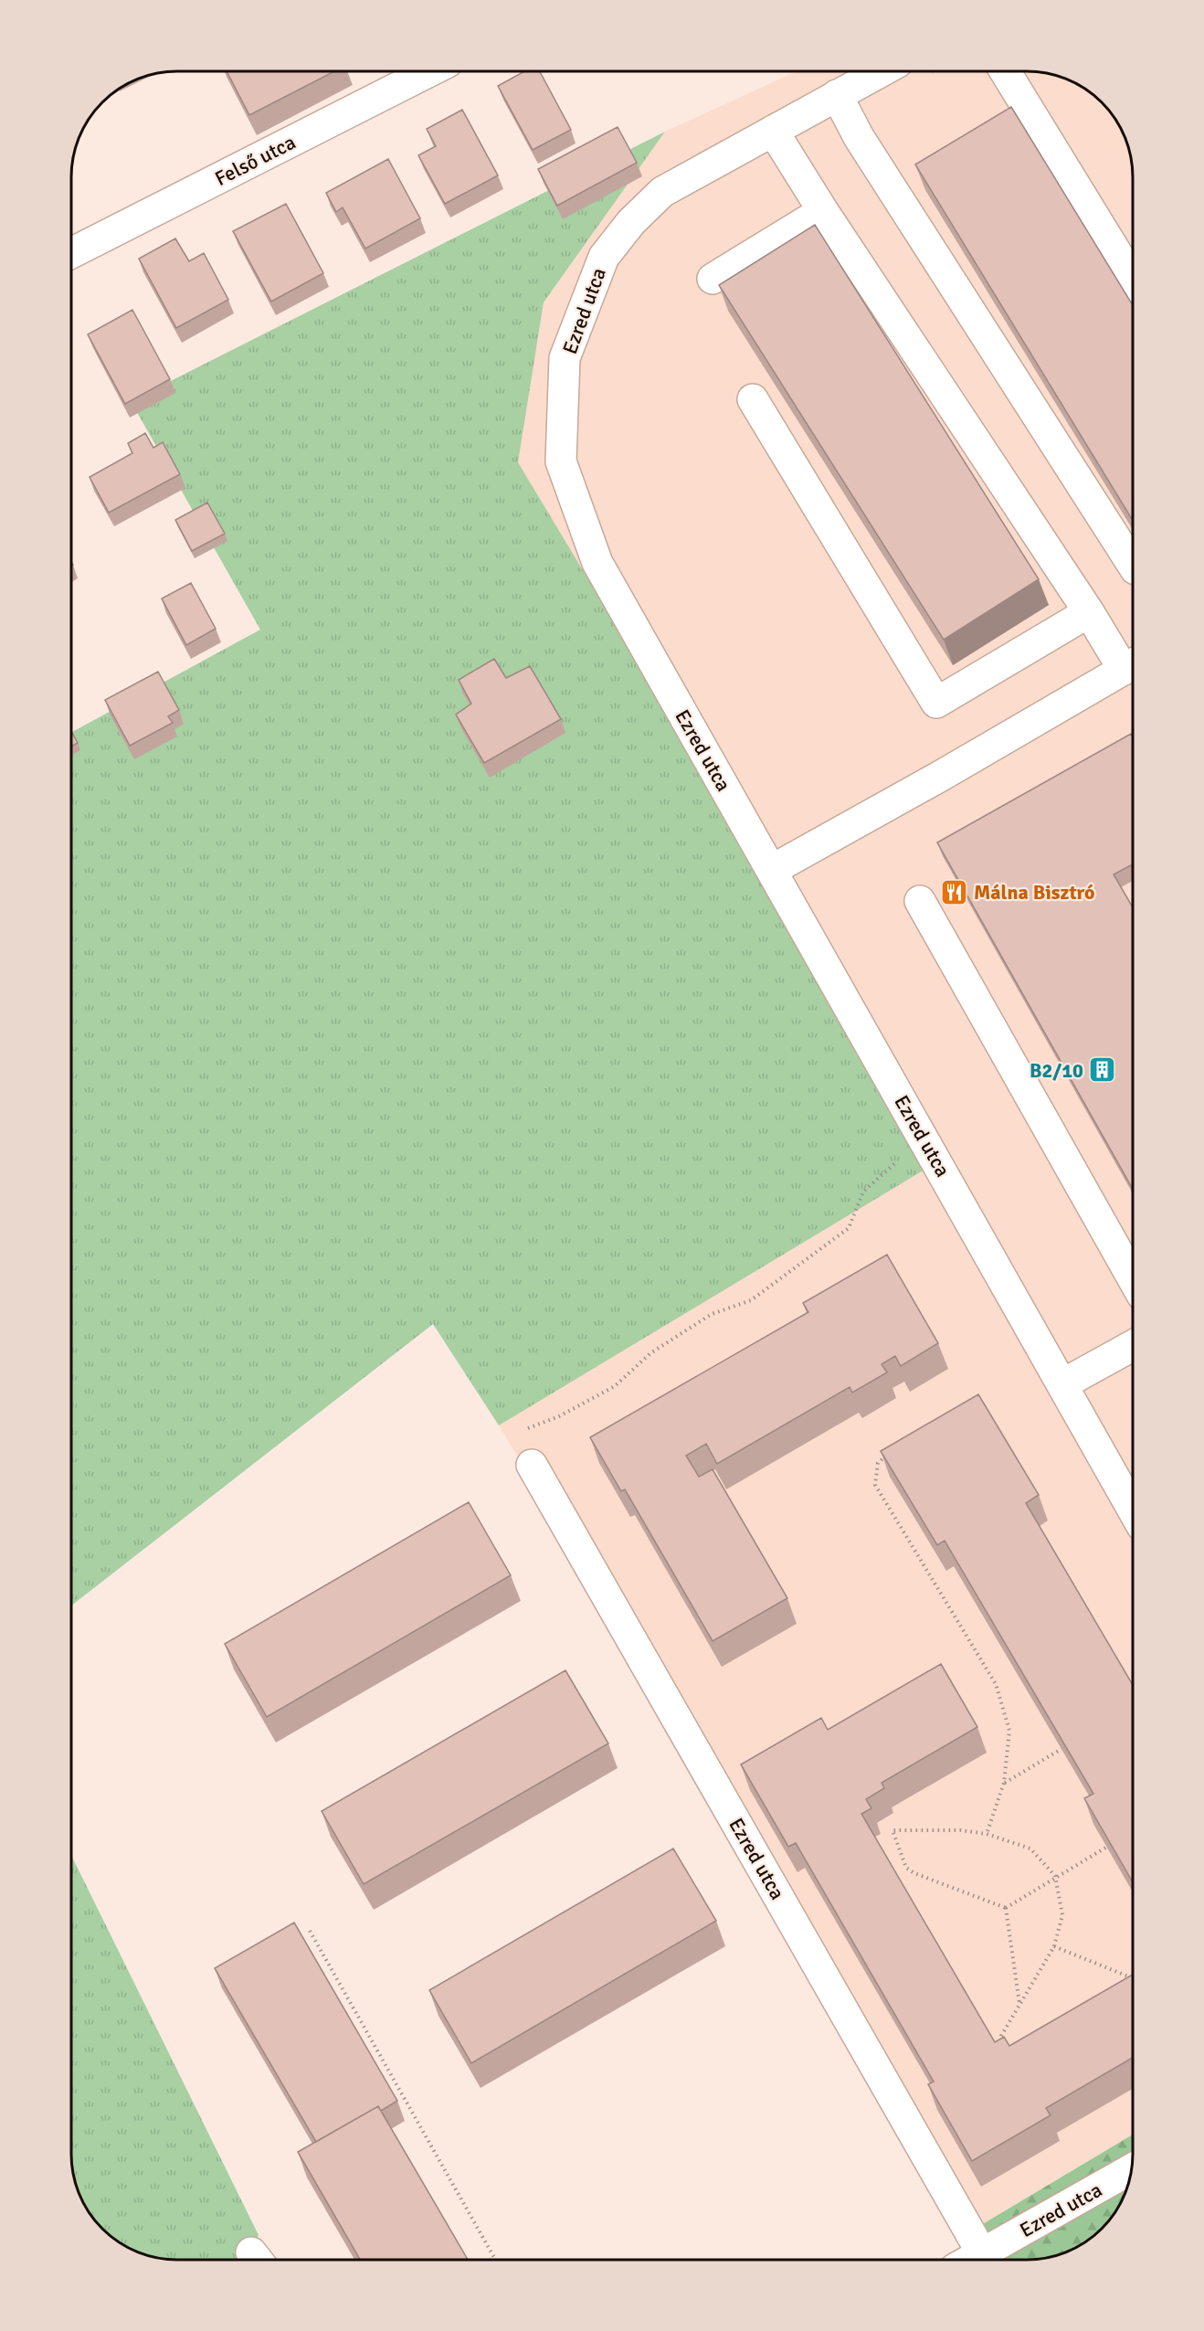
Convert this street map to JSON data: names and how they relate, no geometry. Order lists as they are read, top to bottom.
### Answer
{
  "streets": {
    "street": ["Felső utca", "Ezred utca"]
  },
  "places": {
    "restaurant": ["Málna Bisztró"],
    "building": ["B2/10"]
  }
}
